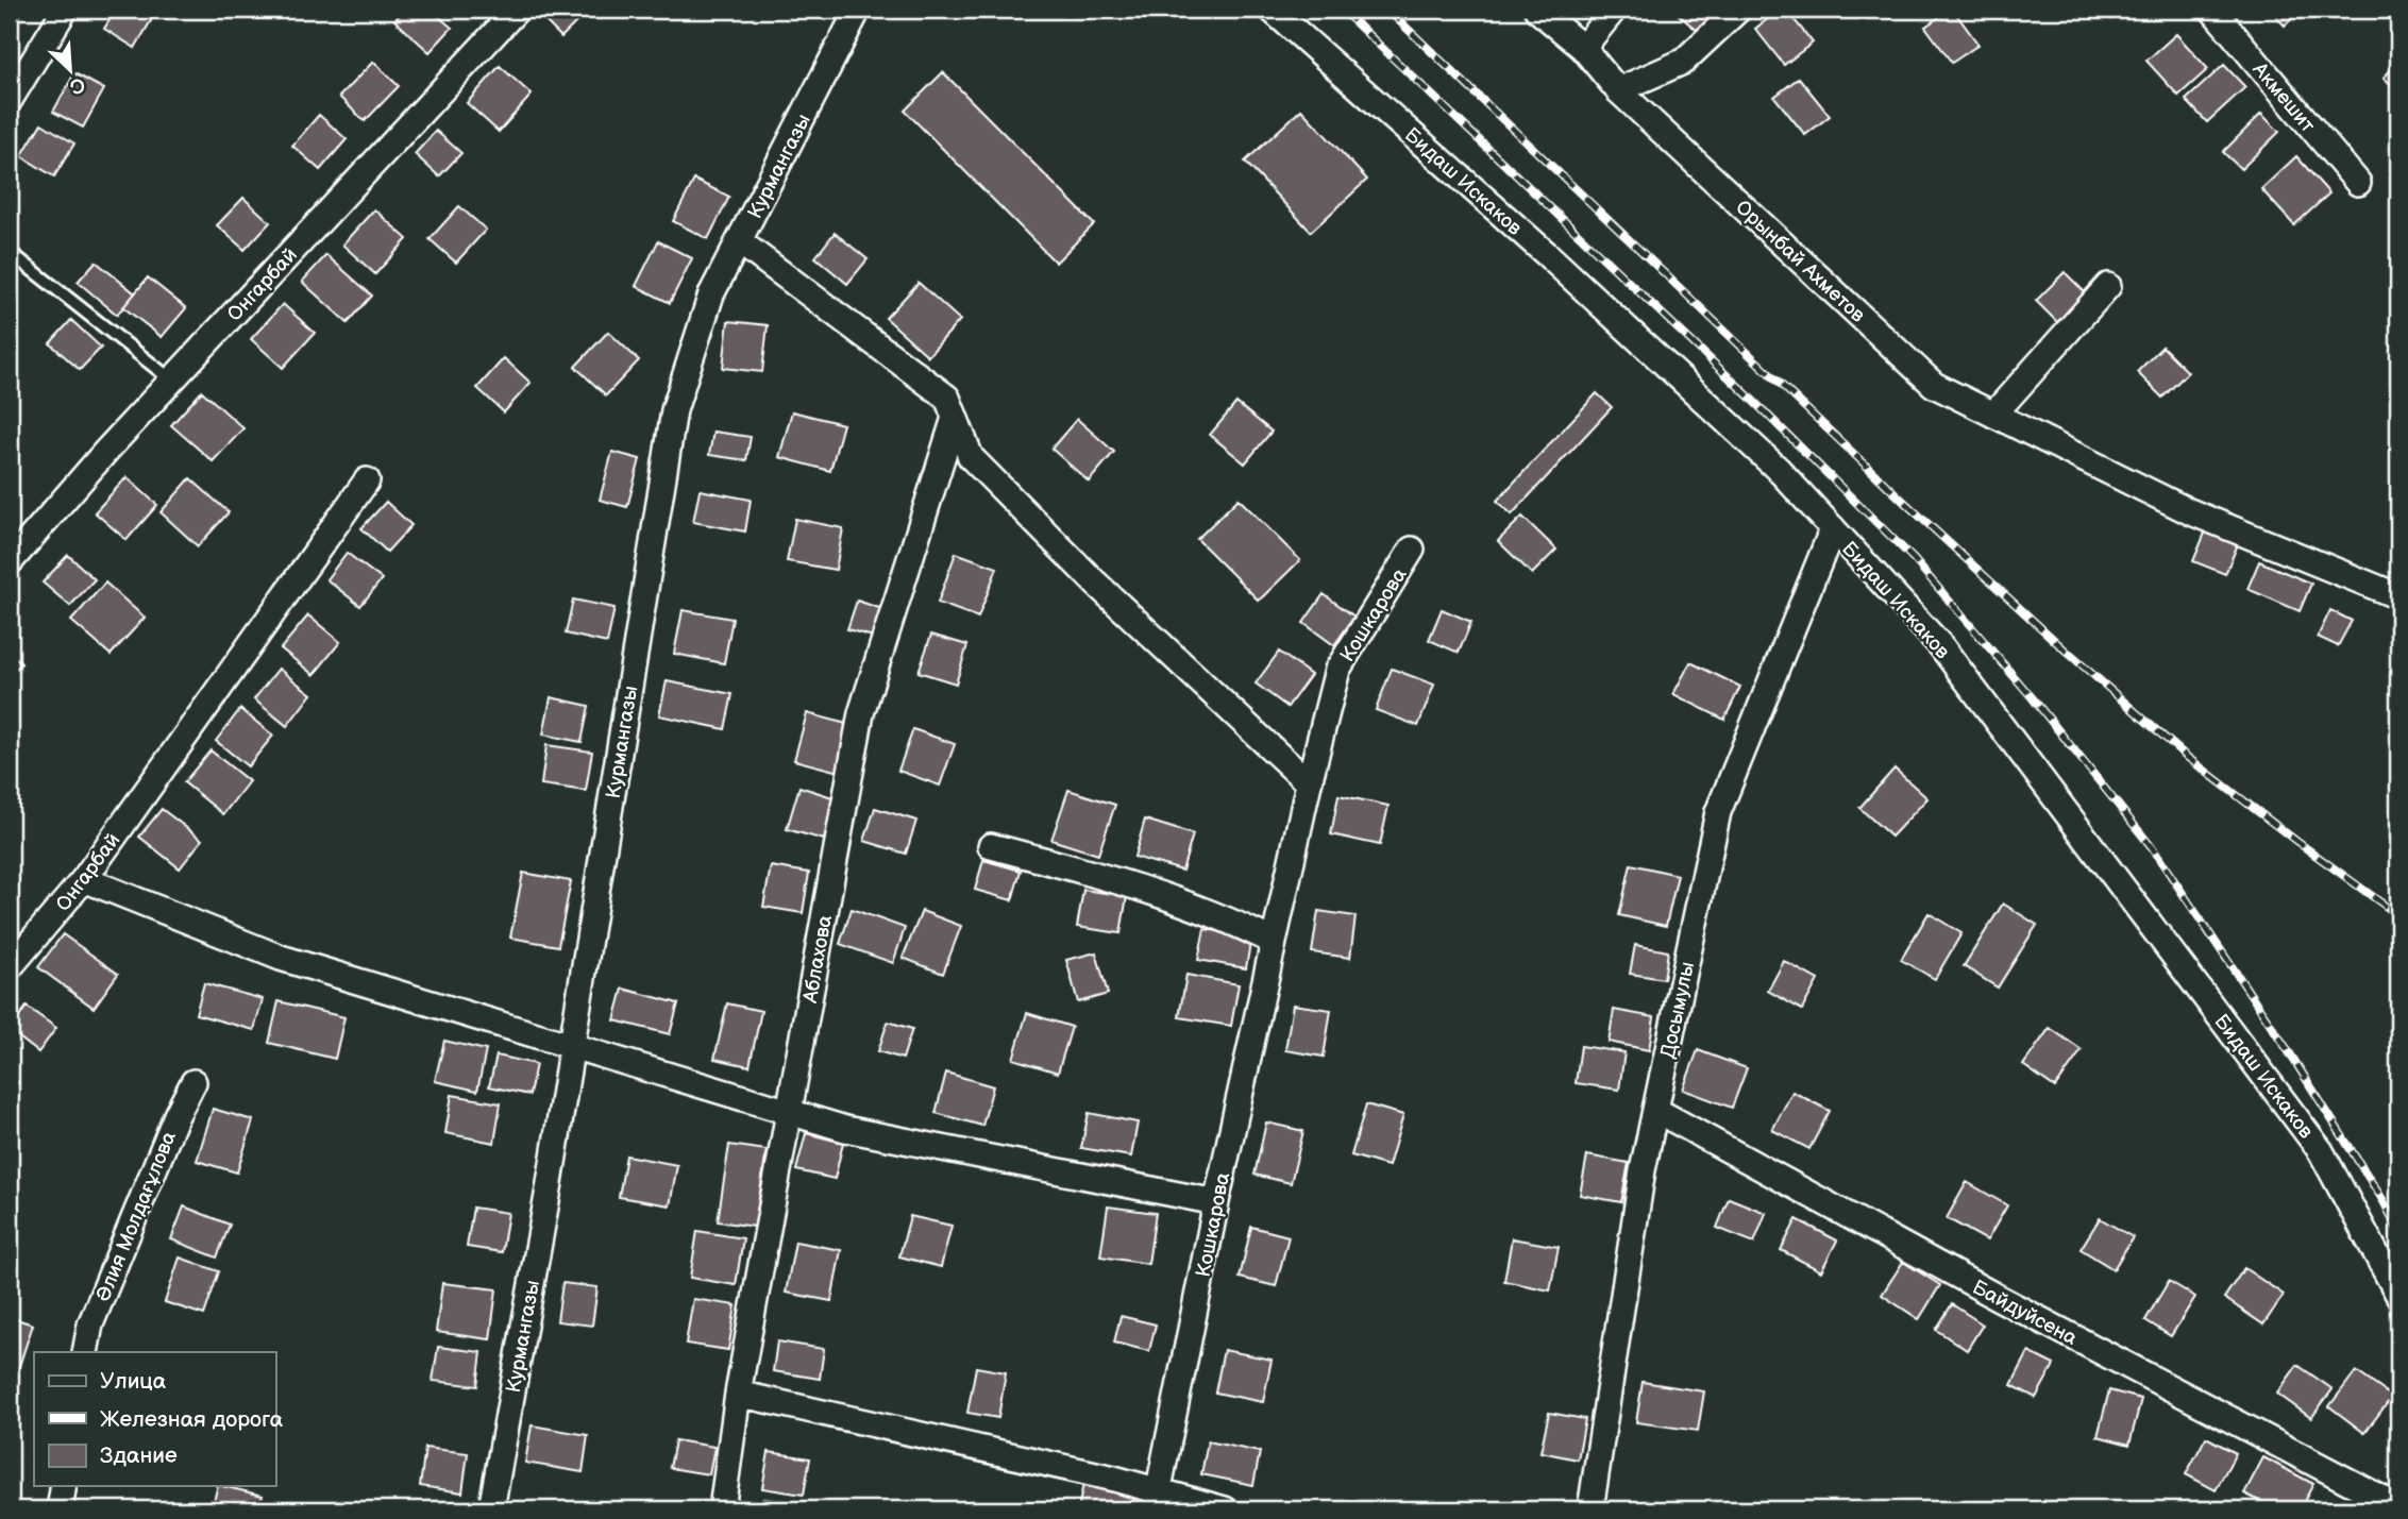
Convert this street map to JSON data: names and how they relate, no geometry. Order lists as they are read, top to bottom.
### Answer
{
  "streets": {
    "street": [
      "Акмешит",
      "Курмангазы",
      "Бидаш Искаков",
      "Орынбай Ахметов",
      "Онгарбай",
      "Кошкарова",
      "Аблахова",
      "Досымулы",
      "Әлия Молдағұлова",
      "Байдуйсена"
    ]
  },
  "crossings": [
    ["Бидаш Искаков", "Досымулы"],
    ["Досымулы", "Байдуйсена"]
  ],
  "legend": ["Улица", "Железная дорога", "Здание"],
  "north": "bottom right"
}
